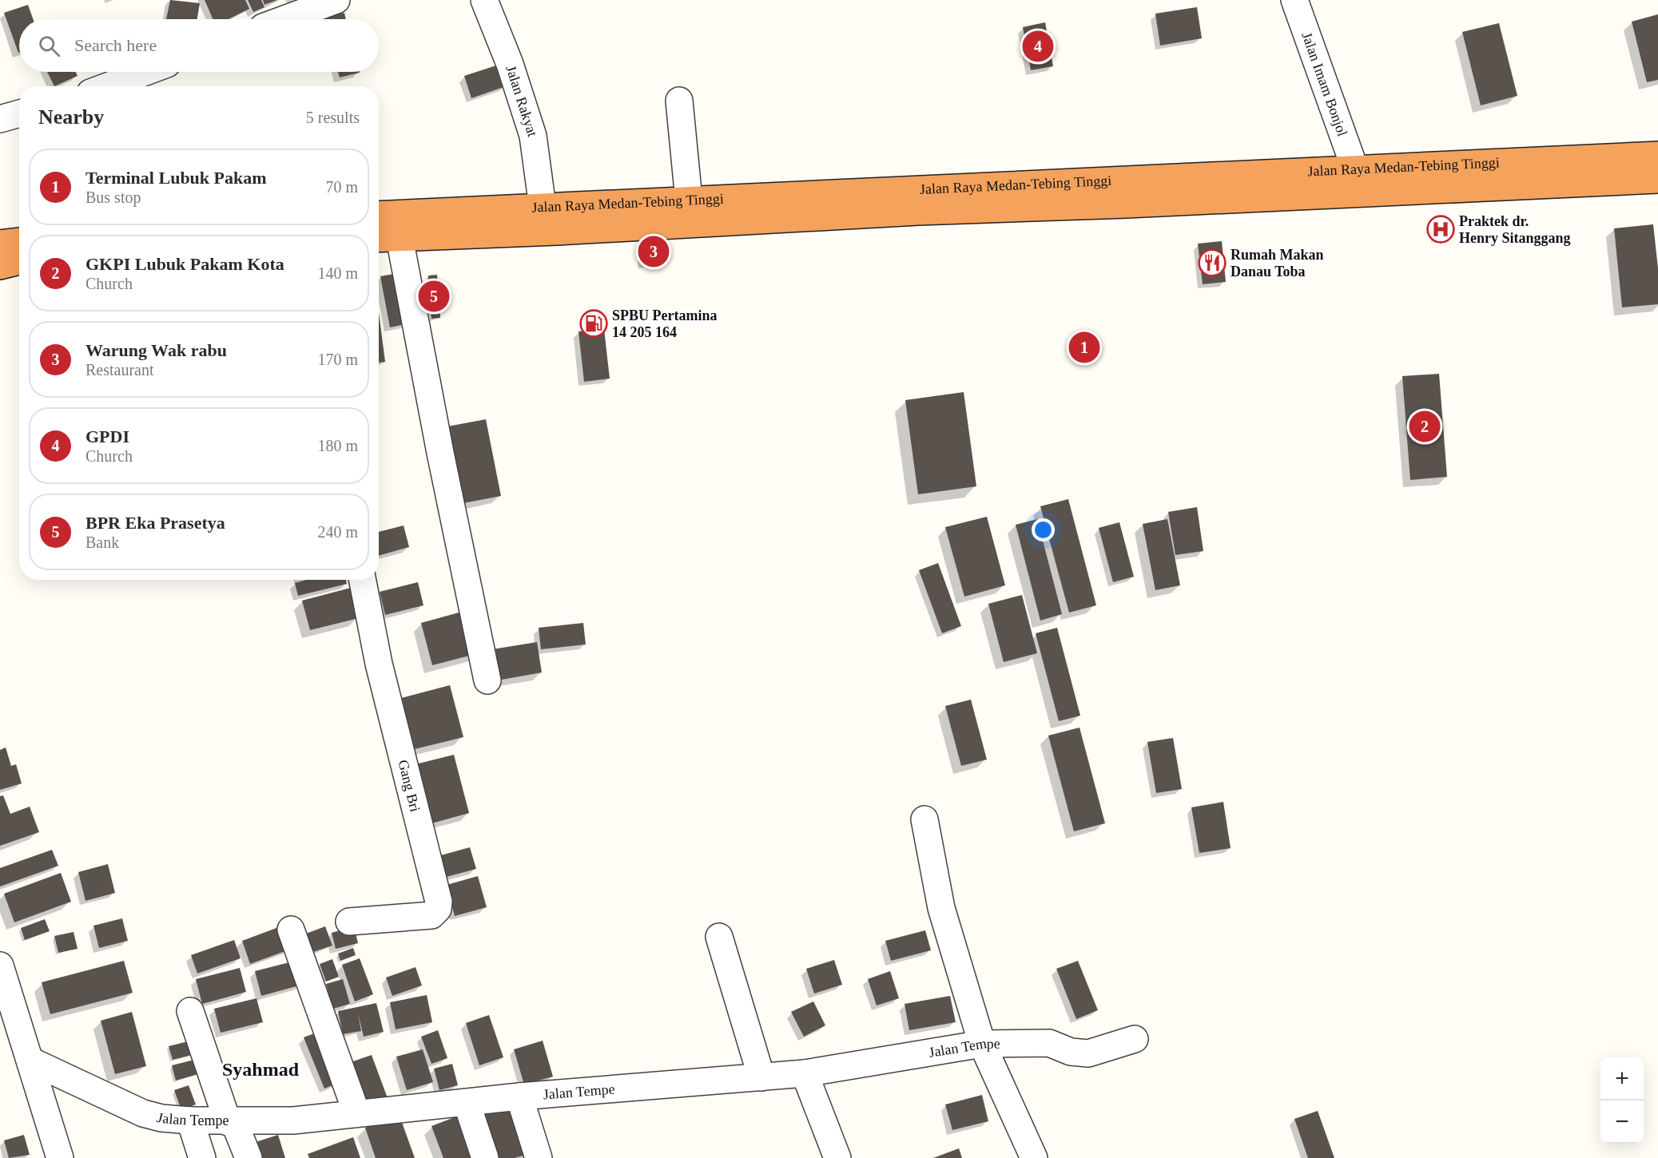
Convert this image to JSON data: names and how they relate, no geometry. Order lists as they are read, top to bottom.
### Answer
{
  "streets": {
    "highway": ["Jalan Raya Medan-Tebing Tinggi"],
    "street": [
      "Jalan Imam Bonjol",
      "Jalan Rakyat",
      "Gang Bri",
      "Jalan Tempe"
    ]
  },
  "crossings": [
    ["Jalan Imam Bonjol", "Jalan Raya Medan-Tebing Tinggi"],
    ["Jalan Rakyat", "Jalan Raya Medan-Tebing Tinggi"]
  ],
  "districts": ["Syahmad"],
  "places": {
    "hospital": ["Praktek dr. Henry Sitanggang"],
    "restaurant": ["Rumah Makan Danau Toba"],
    "fuel station": ["SPBU Pertamina 14 205 164"]
  },
  "page": {
    "search": "Search here",
    "pins": [
      "4",
      "3",
      "5",
      "1",
      "2"
    ],
    "heading": ["Nearby", "5 results"],
    "list": [
      {
        "mark": "1",
        "name": "Terminal Lubuk Pakam",
        "note": "Bus stop",
        "value": "70 m"
      },
      {
        "mark": "2",
        "name": "GKPI Lubuk Pakam Kota",
        "note": "Church",
        "value": "140 m"
      },
      {
        "mark": "3",
        "name": "Warung Wak rabu",
        "note": "Restaurant",
        "value": "170 m"
      },
      {
        "mark": "4",
        "name": "GPDI",
        "note": "Church",
        "value": "180 m"
      },
      {
        "mark": "5",
        "name": "BPR Eka Prasetya",
        "note": "Bank",
        "value": "240 m"
      }
    ],
    "map_buttons": ["+", "−"]
  }
}
